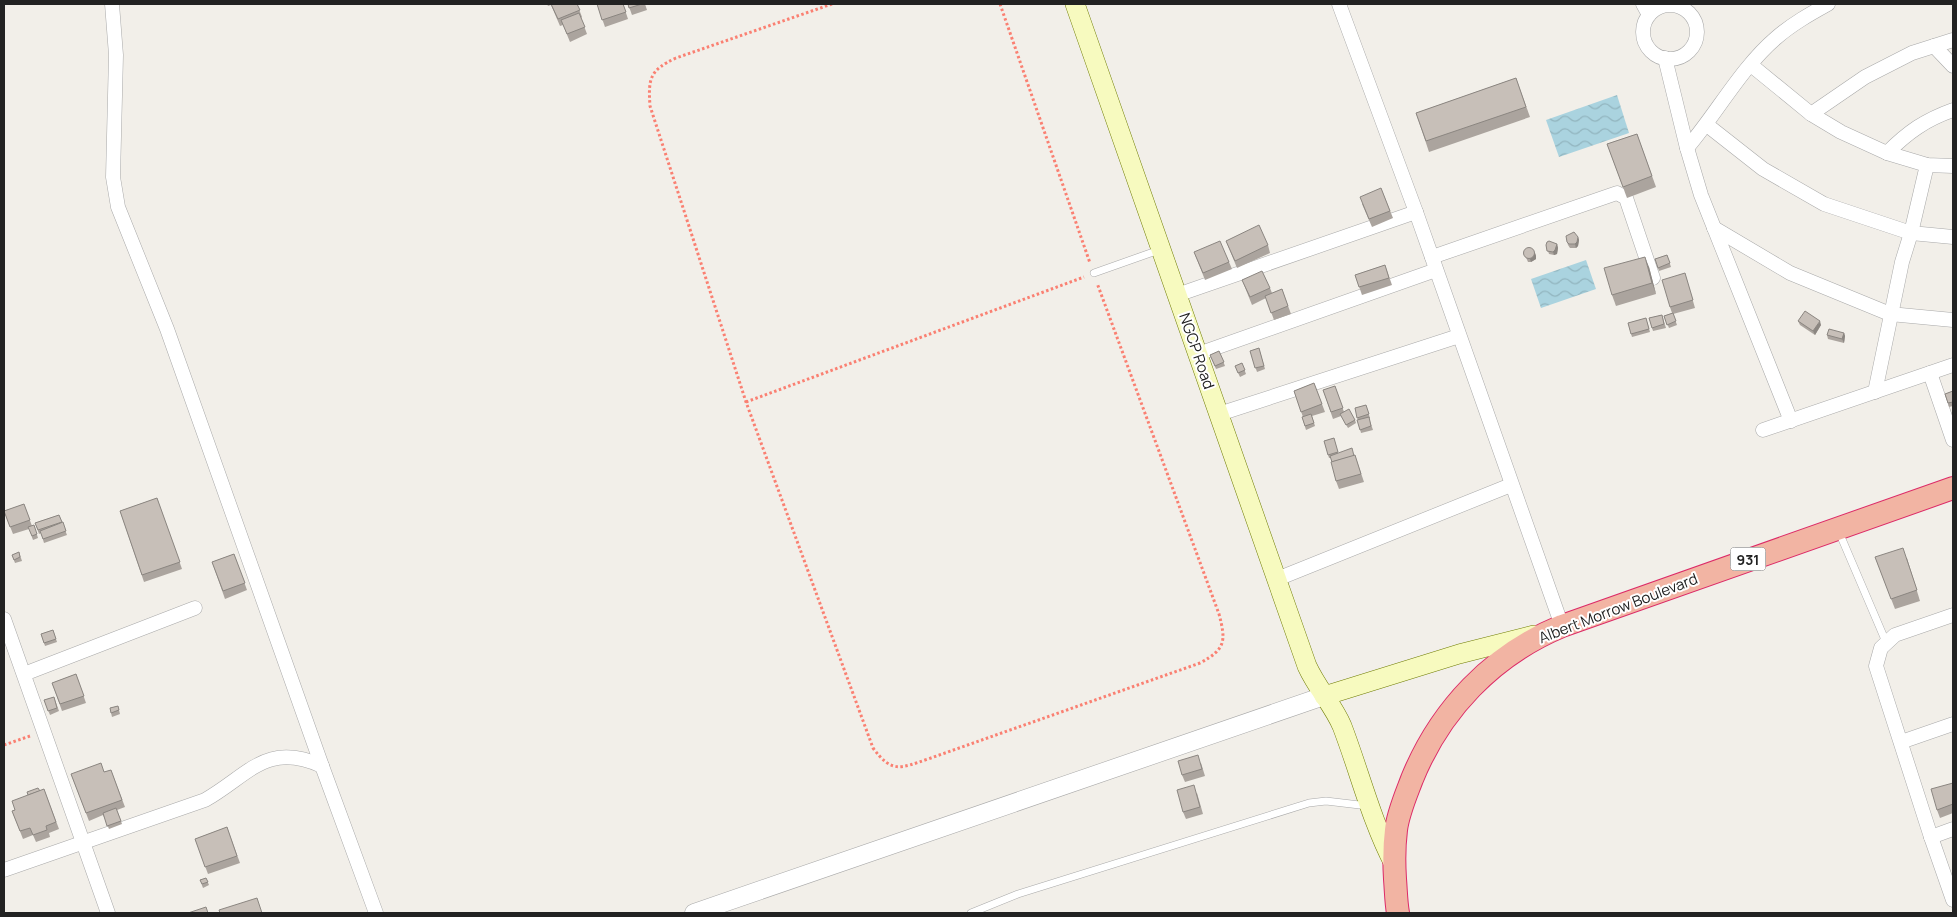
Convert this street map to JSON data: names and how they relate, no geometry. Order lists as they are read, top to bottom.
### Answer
{
  "streets": {
    "highway": ["931", "Albert Morrow Boulevard"],
    "main road": ["NGCP Road"]
  },
  "crossings": [
    ["NGCP Road", "Albert Morrow Boulevard"]
  ]
}
